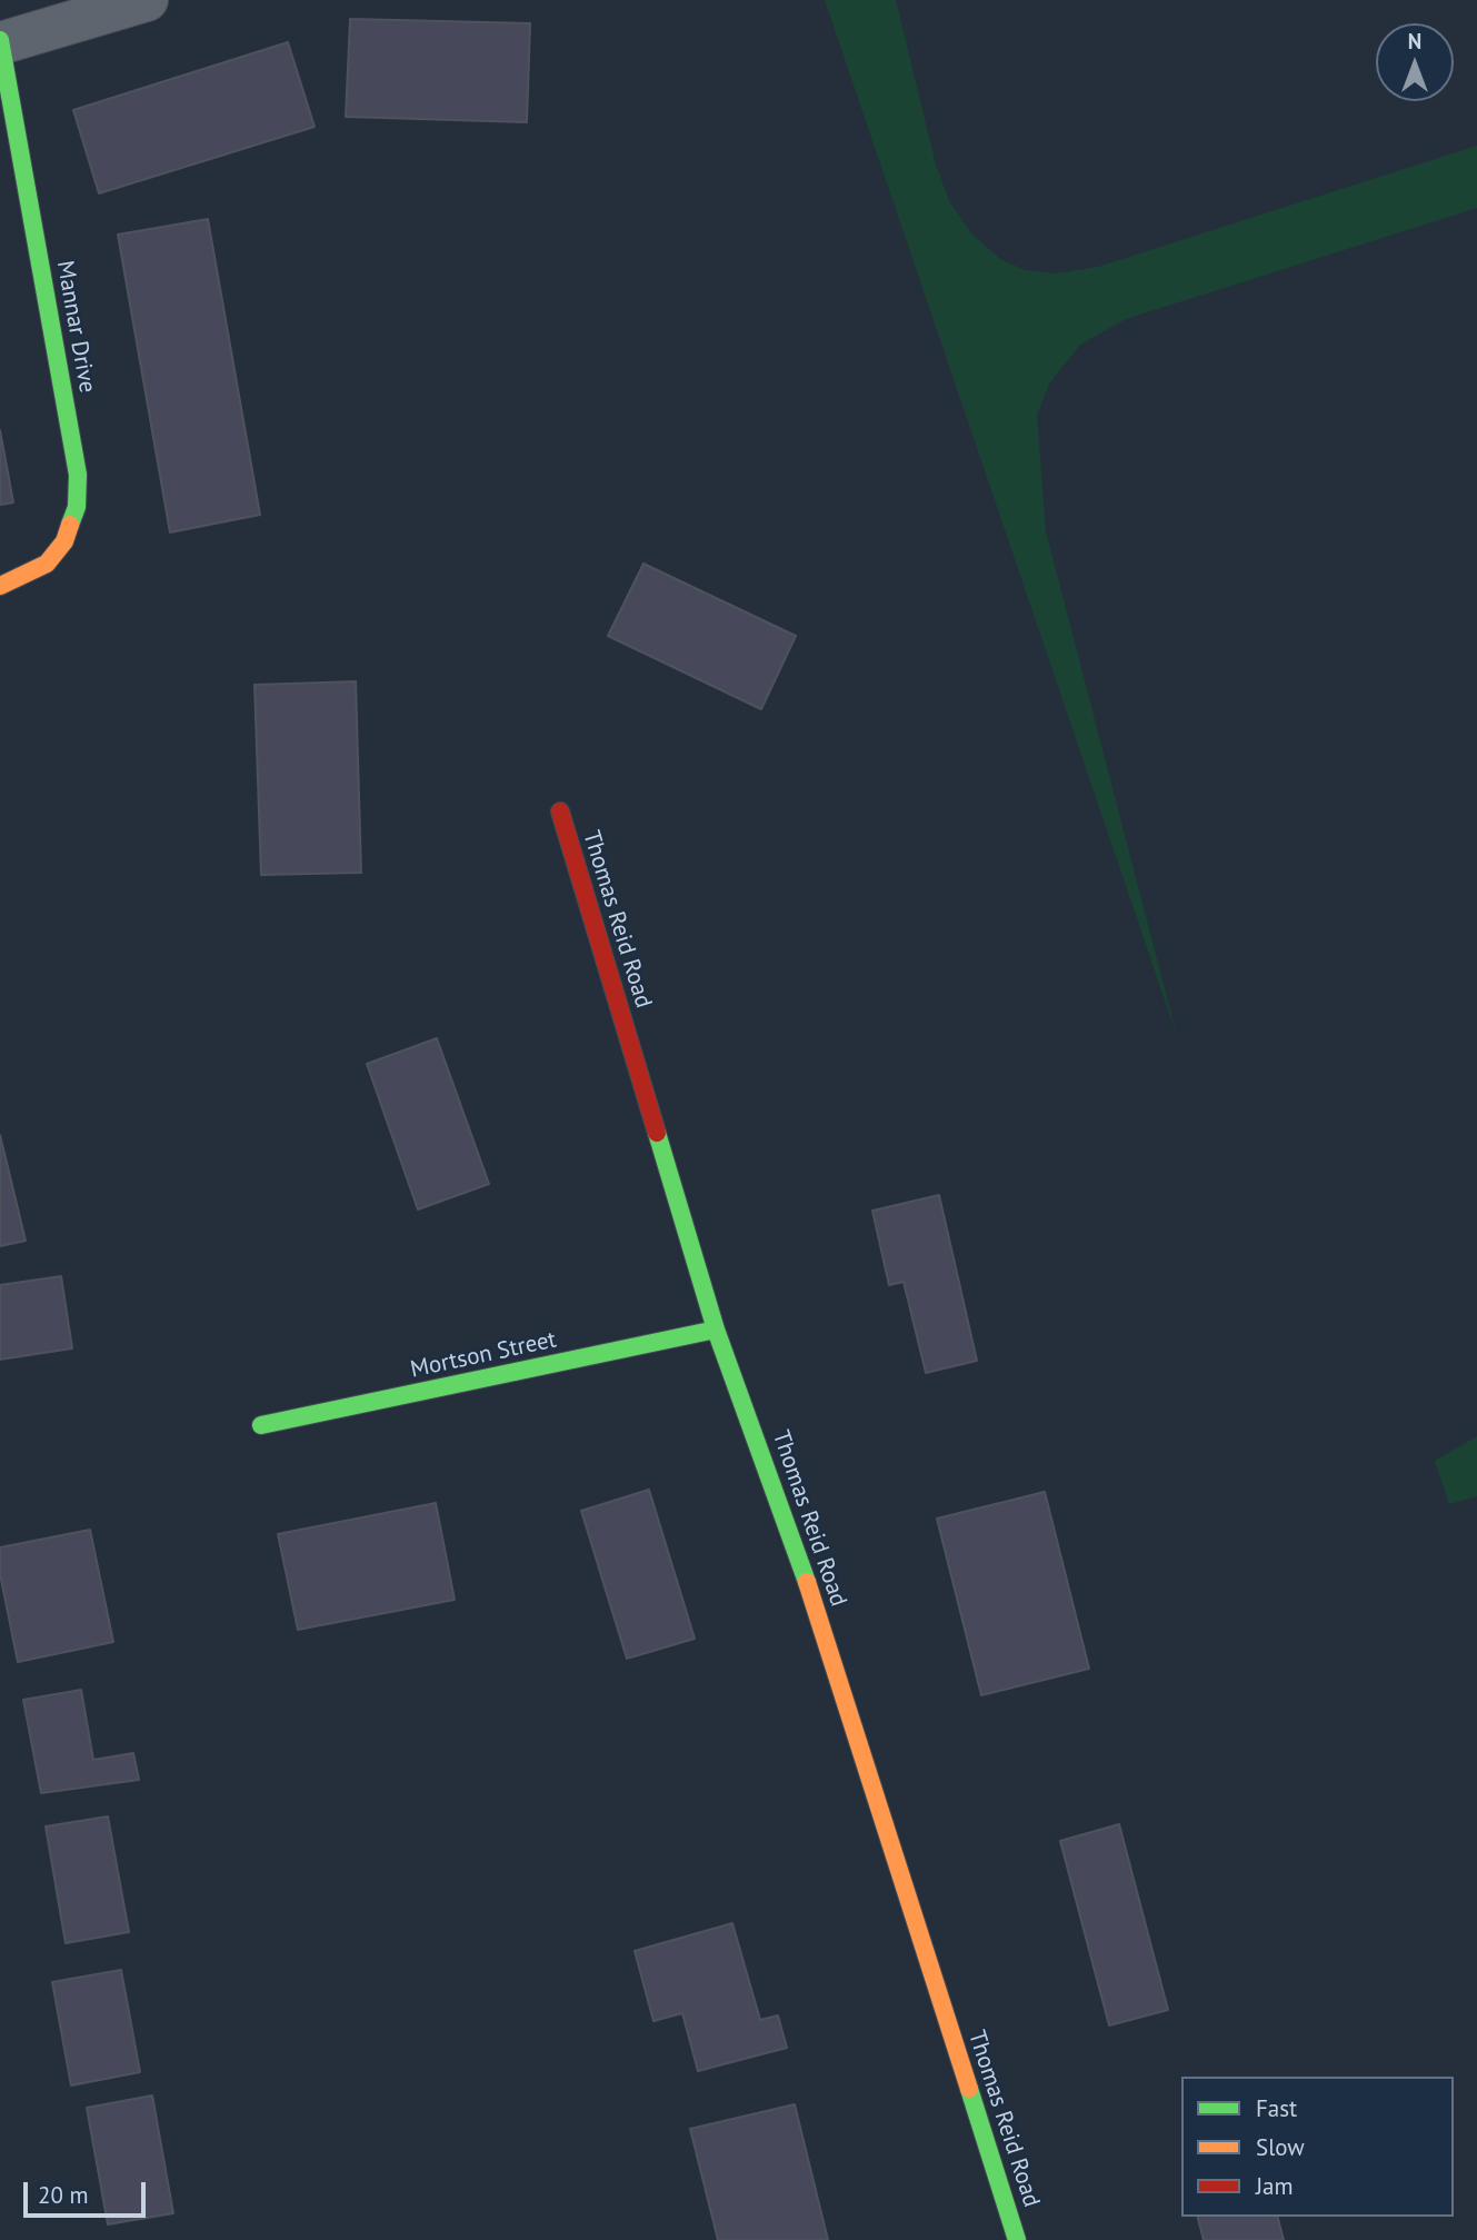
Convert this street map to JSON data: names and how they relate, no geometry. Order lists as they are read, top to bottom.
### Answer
{
  "streets": {
    "street": ["Mannar Drive", "Thomas Reid Road", "Mortson Street"]
  },
  "crossings": [
    ["Thomas Reid Road", "Mortson Street"]
  ],
  "legend": ["Fast", "Slow", "Jam"],
  "scale_bar": "20 m",
  "north": "top"
}
